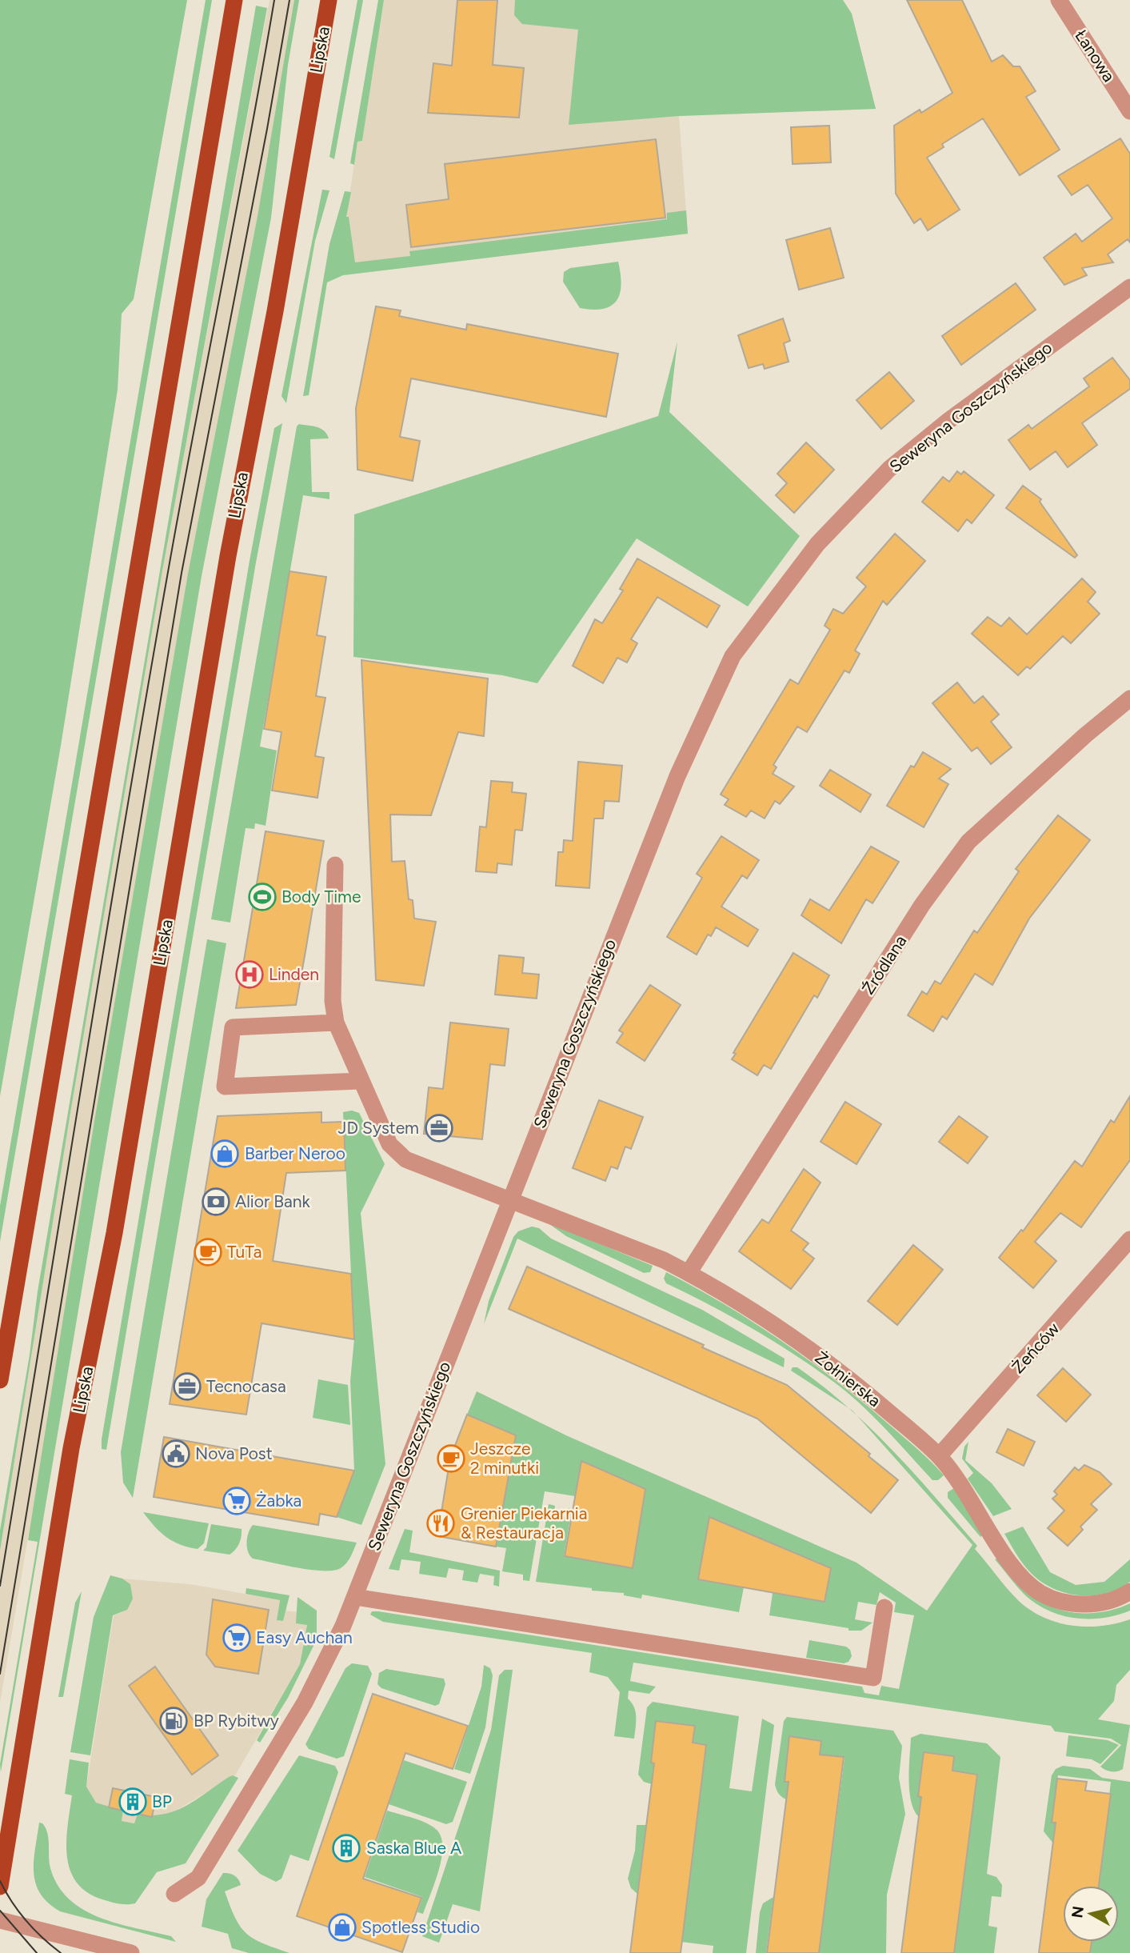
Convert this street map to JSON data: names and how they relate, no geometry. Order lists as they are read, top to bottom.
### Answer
{
  "streets": {
    "main road": ["Lipska"],
    "street": [
      "Łanowa",
      "Seweryna Goszczyńskiego",
      "Źródlana",
      "Żeńców",
      "Żołnierska"
    ]
  },
  "crossings": [
    ["Seweryna Goszczyńskiego", "Żołnierska"],
    ["Źródlana", "Żołnierska"],
    ["Żeńców", "Żołnierska"]
  ],
  "places": {
    "sports": ["Body Time"],
    "hospital": ["Linden"],
    "office": ["JD System", "Tecnocasa"],
    "shop": ["Barber Neroo", "Spotless Studio"],
    "bank": ["Alior Bank"],
    "cafe": ["TuTa", "Jeszcze 2 minutki"],
    "public building": ["Nova Post"],
    "supermarket": ["Żabka", "Easy Auchan"],
    "restaurant": ["Grenier Piekarnia & Restauracja"],
    "fuel station": ["BP Rybitwy"],
    "building": ["BP", "Saska Blue A"]
  },
  "north": "left"
}
